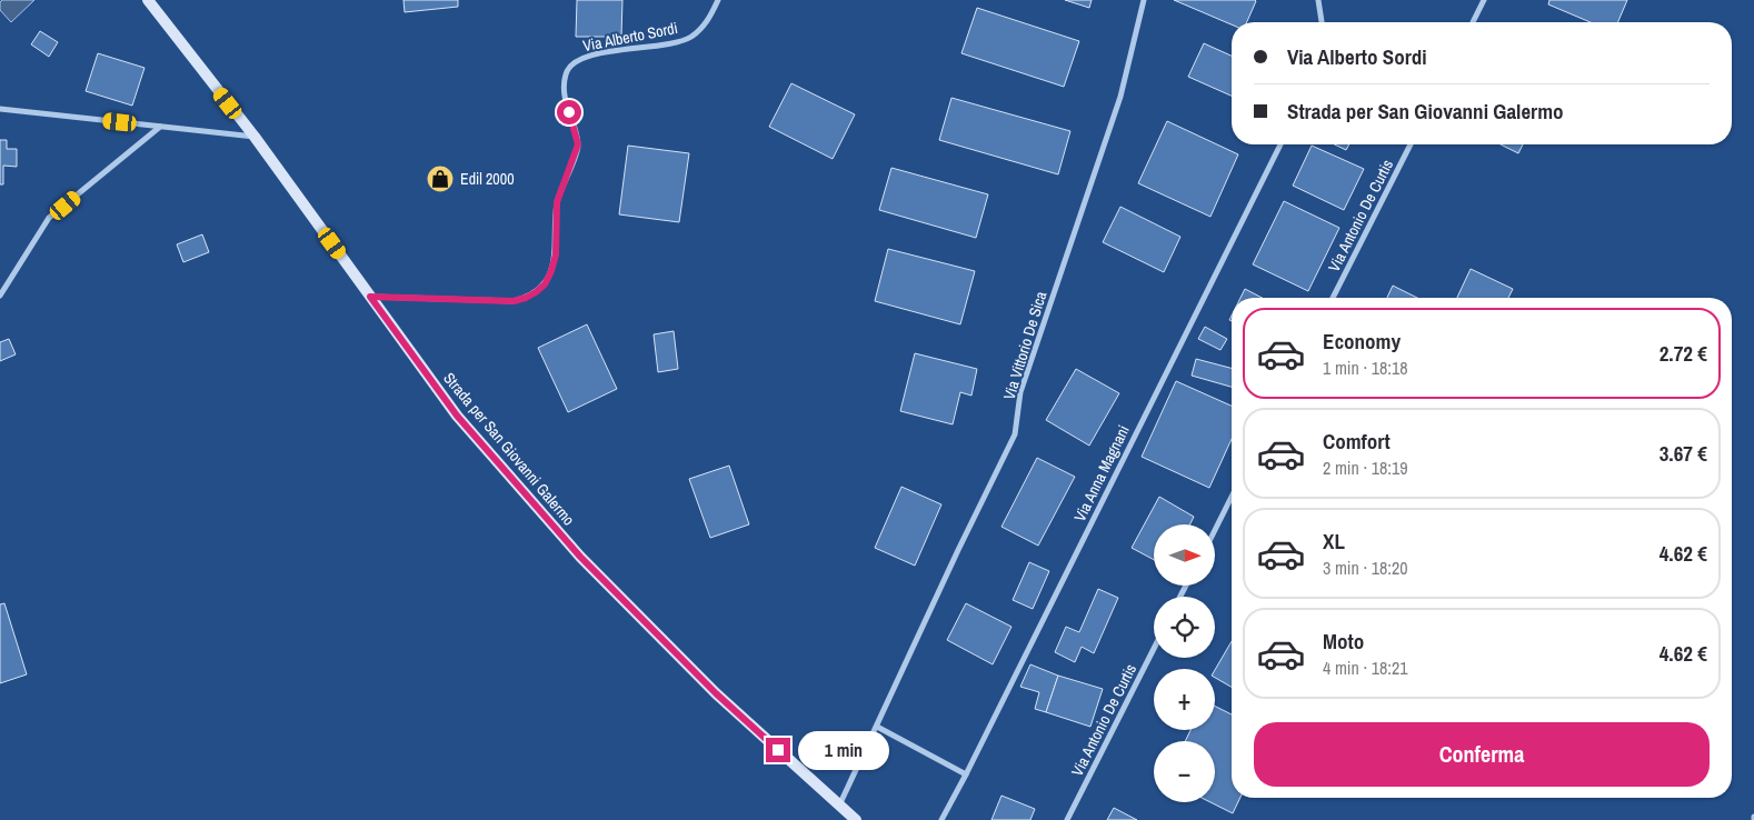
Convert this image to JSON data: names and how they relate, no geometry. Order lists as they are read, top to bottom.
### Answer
{
  "streets": {
    "main road": ["Strada per San Giovanni Galermo"],
    "street": [
      "Via Alberto Sordi",
      "Via Antonio De Curtis",
      "Via Vittorio De Sica",
      "Via Anna Magnani"
    ]
  },
  "crossings": [
    ["Via Alberto Sordi", "Strada per San Giovanni Galermo"],
    ["Via Vittorio De Sica", "Strada per San Giovanni Galermo"]
  ],
  "places": {
    "shop": ["Edil 2000"]
  },
  "north": "right",
  "page": {
    "banner": ["Via Alberto Sordi", "Strada per San Giovanni Galermo"],
    "list": [
      {
        "name": "Economy",
        "note": "1 min · 18:18",
        "value": "2.72 €"
      },
      {
        "name": "Comfort",
        "note": "2 min · 18:19",
        "value": "3.67 €"
      },
      {
        "name": "XL",
        "note": "3 min · 18:20",
        "value": "4.62 €"
      },
      {
        "name": "Moto",
        "note": "4 min · 18:21",
        "value": "4.62 €"
      }
    ],
    "map_buttons": ["+", "−"],
    "buttons": "Conferma",
    "bubble": "1 min"
  }
}
